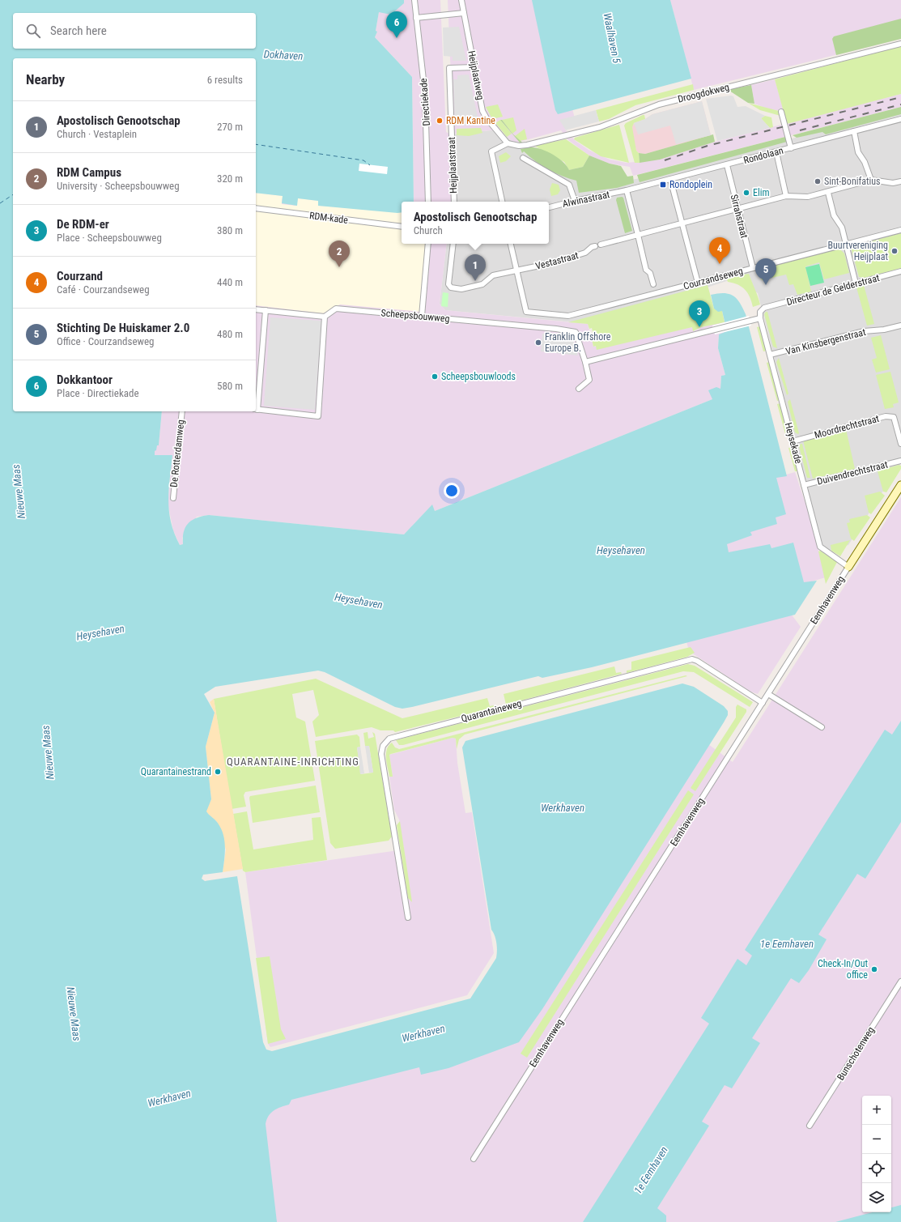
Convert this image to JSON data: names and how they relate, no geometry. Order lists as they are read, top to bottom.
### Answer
{
  "streets": {
    "street": [
      "Heijplaatweg",
      "Droogdokweg",
      "Directiekade",
      "Rondolaan",
      "Heijplaatstraat",
      "Alwinastraat",
      "Sirrahstraat",
      "RDM-kade",
      "Vestastraat",
      "Courzandseweg",
      "Directeur de Gelderstraat",
      "Scheepsbouwweg",
      "Van Kinsbergenstraat",
      "Moordrechtstraat",
      "Heysekade",
      "De Rotterdamweg",
      "Duivendrechtstraat",
      "Eemhavenweg",
      "Quarantaineweg",
      "Bunschotenweg"
    ]
  },
  "crossings": [
    ["Heijplaatweg", "Droogdokweg"],
    ["Heijplaatweg", "Heijplaatstraat"],
    ["Rondolaan", "Alwinastraat"],
    ["Rondolaan", "Sirrahstraat"],
    ["Sirrahstraat", "Courzandseweg"],
    ["Vestastraat", "Courzandseweg"],
    ["Directeur de Gelderstraat", "Heysekade"],
    ["Van Kinsbergenstraat", "Heysekade"],
    ["Moordrechtstraat", "Heysekade"],
    ["Heysekade", "Duivendrechtstraat"],
    ["Heysekade", "Eemhavenweg"],
    ["Eemhavenweg", "Quarantaineweg"]
  ],
  "districts": ["QUARANTAINE-INRICHTING"],
  "water": [
    "Waalhaven 5",
    "Dokhaven",
    "Nieuwe Maas",
    "Heysehaven",
    "Werkhaven",
    "1e Eemhaven"
  ],
  "places": {
    "other": [
      "RDM Kantine",
      "Sint-Bonifatius",
      "Elim",
      "Buurtvereniging Heijplaat",
      "Franklin Offshore Europe B.",
      "Scheepsbouwloods",
      "Quarantainestrand",
      "Check-In/Out office"
    ],
    "transit": ["Rondoplein"]
  },
  "page": {
    "pins": [
      "6",
      "4",
      "2",
      "1",
      "5",
      "3"
    ],
    "search": "Search here",
    "heading": ["Nearby", "6 results"],
    "list": [
      {
        "mark": "1",
        "name": "Apostolisch Genootschap",
        "note": "Church · Vestaplein",
        "value": "270 m"
      },
      {
        "mark": "2",
        "name": "RDM Campus",
        "note": "University · Scheepsbouwweg",
        "value": "320 m"
      },
      {
        "mark": "3",
        "name": "De RDM-er",
        "note": "Place · Scheepsbouwweg",
        "value": "380 m"
      },
      {
        "mark": "4",
        "name": "Courzand",
        "note": "Café · Courzandseweg",
        "value": "440 m"
      },
      {
        "mark": "5",
        "name": "Stichting De Huiskamer 2.0",
        "note": "Office · Courzandseweg",
        "value": "480 m"
      },
      {
        "mark": "6",
        "name": "Dokkantoor",
        "note": "Place · Directiekade",
        "value": "580 m"
      }
    ],
    "popup": ["Apostolisch Genootschap", "Church"],
    "map_buttons": ["+", "−"]
  }
}
